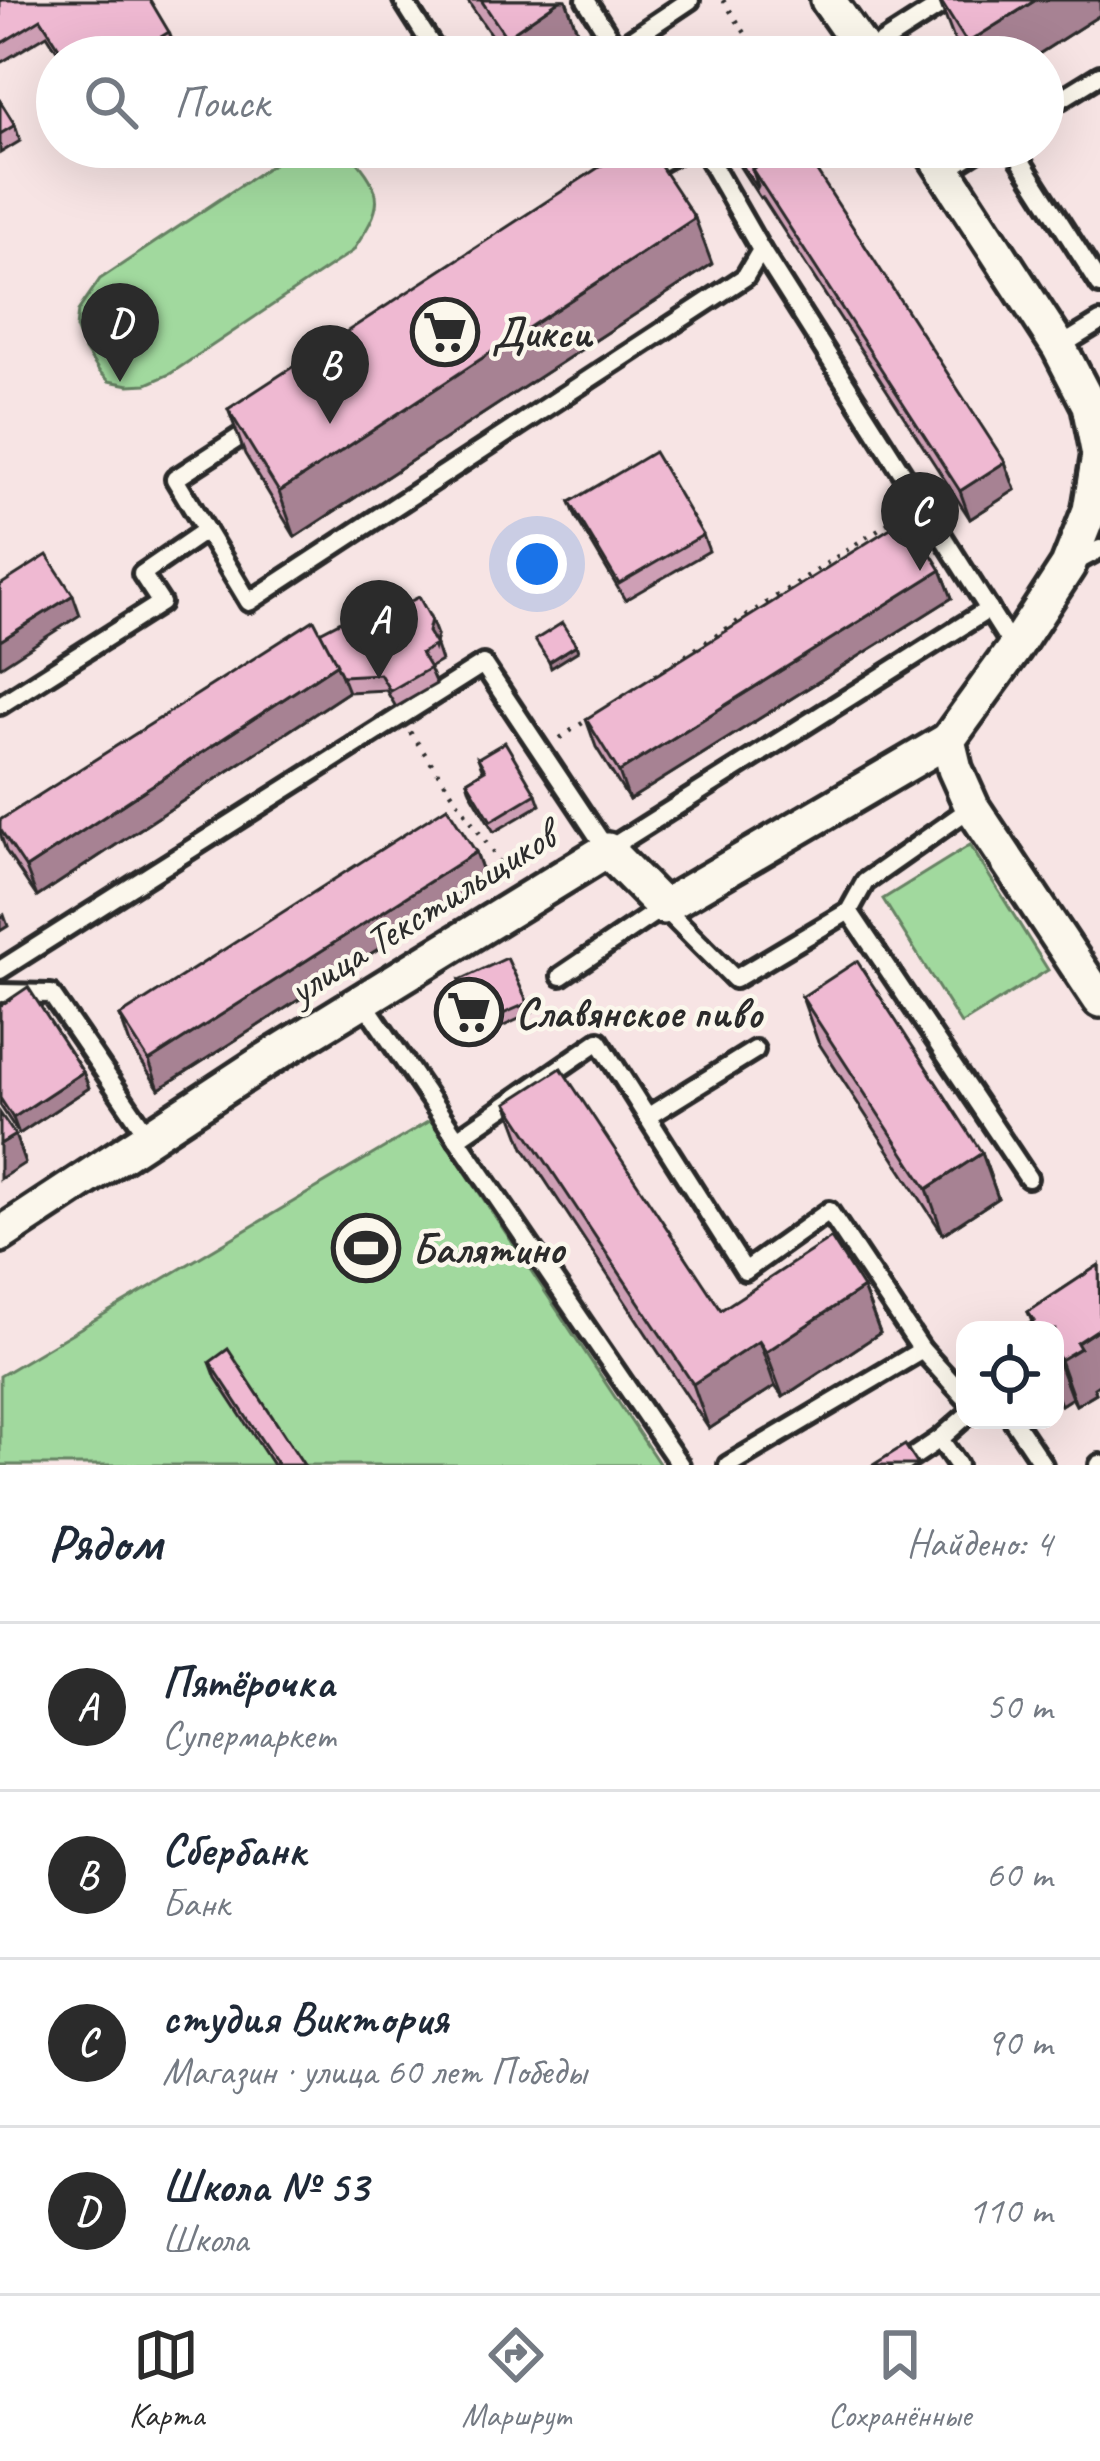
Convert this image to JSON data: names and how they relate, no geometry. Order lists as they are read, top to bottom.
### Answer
{
  "streets": {
    "street": ["улица Текстильщиков"]
  },
  "places": {
    "supermarket": ["Дикси", "Славянское пиво"],
    "sports": ["Балятино"]
  },
  "page": {
    "search": "Поиск",
    "pins": [
      "D",
      "B",
      "C",
      "A"
    ],
    "heading": ["Рядом", "Найдено: 4"],
    "list": [
      {
        "mark": "A",
        "name": "Пятёрочка",
        "note": "Супермаркет",
        "value": "50 m"
      },
      {
        "mark": "B",
        "name": "Сбербанк",
        "note": "Банк",
        "value": "60 m"
      },
      {
        "mark": "C",
        "name": "студия Виктория",
        "note": "Магазин · улица 60 лет Победы",
        "value": "90 m"
      },
      {
        "mark": "D",
        "name": "Школа № 53",
        "note": "Школа",
        "value": "110 m"
      }
    ],
    "nav": ["Карта", "Маршрут", "Сохранённые"]
  }
}
